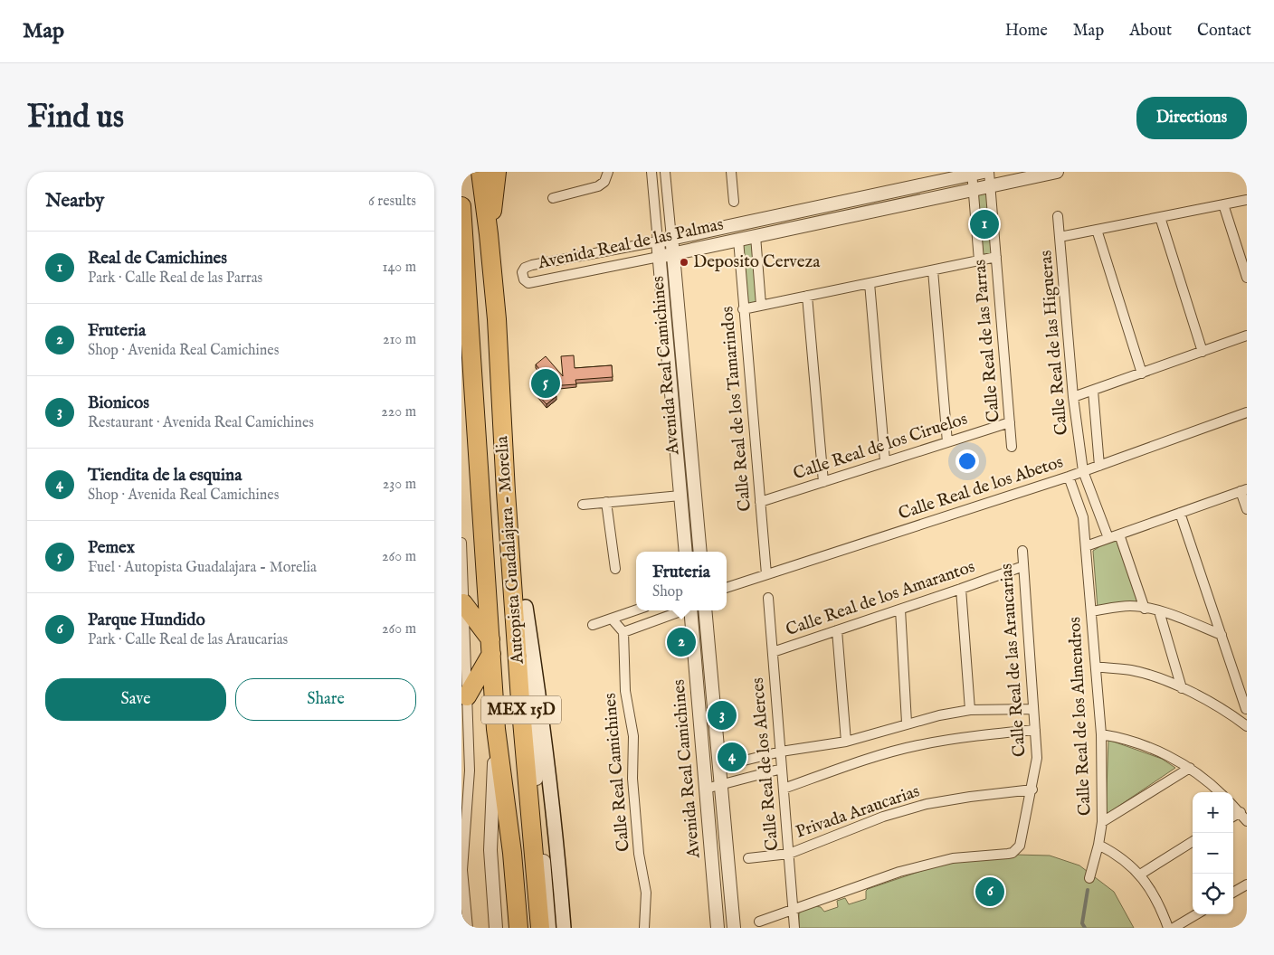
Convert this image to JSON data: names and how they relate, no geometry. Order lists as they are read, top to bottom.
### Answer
{
  "streets": {
    "highway": ["Autopista Guadalajara - Morelia", "MEX 15D"],
    "street": [
      "Avenida Real de las Palmas",
      "Calle Real de las Parras",
      "Calle Real de las Higueras",
      "Avenida Real Camichines",
      "Calle Real de los Tamarindos",
      "Calle Real de los Ciruelos",
      "Calle Real de los Abetos",
      "Calle Real de los Amarantos",
      "Calle Real de las Araucarias",
      "Calle Real de los Almendros",
      "Calle Real de los Alerces",
      "Calle Real Camichines",
      "Privada Araucarias"
    ]
  },
  "crossings": [
    ["Avenida Real de las Palmas", "Calle Real de las Parras"],
    ["Avenida Real de las Palmas", "Avenida Real Camichines"],
    ["Avenida Real de las Palmas", "Calle Real de los Tamarindos"],
    ["Calle Real de las Parras", "Calle Real de los Ciruelos"],
    ["Calle Real de las Higueras", "Calle Real de los Abetos"],
    ["Calle Real de los Tamarindos", "Calle Real de los Ciruelos"],
    ["Calle Real de los Tamarindos", "Calle Real de los Abetos"],
    ["Calle Real de los Abetos", "Calle Real de los Almendros"],
    ["Calle Real de los Amarantos", "Calle Real de las Araucarias"],
    ["Calle Real de los Amarantos", "Calle Real de los Alerces"],
    ["Calle Real de las Araucarias", "Calle Real de los Alerces"],
    ["Calle Real de las Araucarias", "Privada Araucarias"],
    ["Calle Real de los Alerces", "Privada Araucarias"]
  ],
  "places": ["Deposito Cerveza"],
  "page": {
    "header": "Map",
    "nav": [
      "Home",
      "Map",
      "About",
      "Contact"
    ],
    "buttons": [
      "Directions",
      ["Save", "Share"]
    ],
    "title": "Find us",
    "heading": ["Nearby", "6 results"],
    "pins": [
      "1",
      "5",
      "2",
      "3",
      "4",
      "6"
    ],
    "list": [
      {
        "mark": "1",
        "name": "Real de Camichines",
        "note": "Park · Calle Real de las Parras",
        "value": "140 m"
      },
      {
        "mark": "2",
        "name": "Fruteria",
        "note": "Shop · Avenida Real Camichines",
        "value": "210 m"
      },
      {
        "mark": "3",
        "name": "Bionicos",
        "note": "Restaurant · Avenida Real Camichines",
        "value": "220 m"
      },
      {
        "mark": "4",
        "name": "Tiendita de la esquina",
        "note": "Shop · Avenida Real Camichines",
        "value": "230 m"
      },
      {
        "mark": "5",
        "name": "Pemex",
        "note": "Fuel · Autopista Guadalajara - Morelia",
        "value": "260 m"
      },
      {
        "mark": "6",
        "name": "Parque Hundido",
        "note": "Park · Calle Real de las Araucarias",
        "value": "260 m"
      }
    ],
    "popup": ["Fruteria", "Shop"],
    "map_buttons": ["+", "−"]
  }
}
